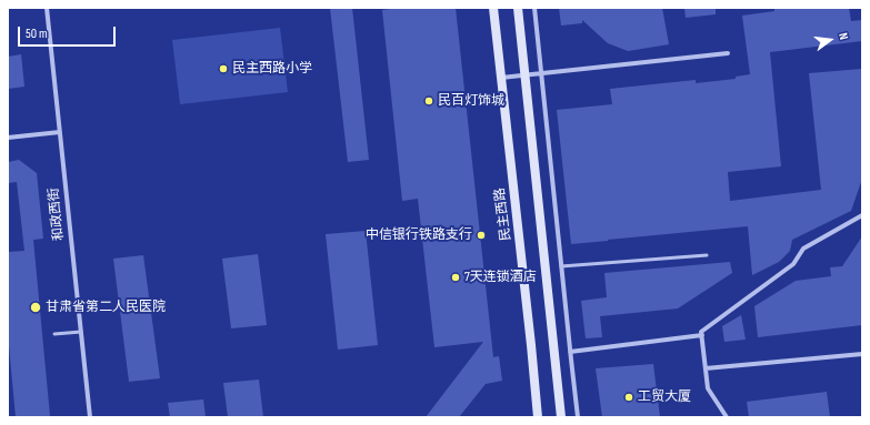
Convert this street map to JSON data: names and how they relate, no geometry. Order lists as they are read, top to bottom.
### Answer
{
  "streets": {
    "main road": ["民主西路"],
    "street": ["和政西街"]
  },
  "places": [
    "民主西路小学",
    "民百灯饰城",
    "中信银行铁路支行",
    "7天连锁酒店",
    "甘肃省第二人民医院",
    "工贸大厦"
  ],
  "scale_bar": "50 m",
  "north": "right"
}
